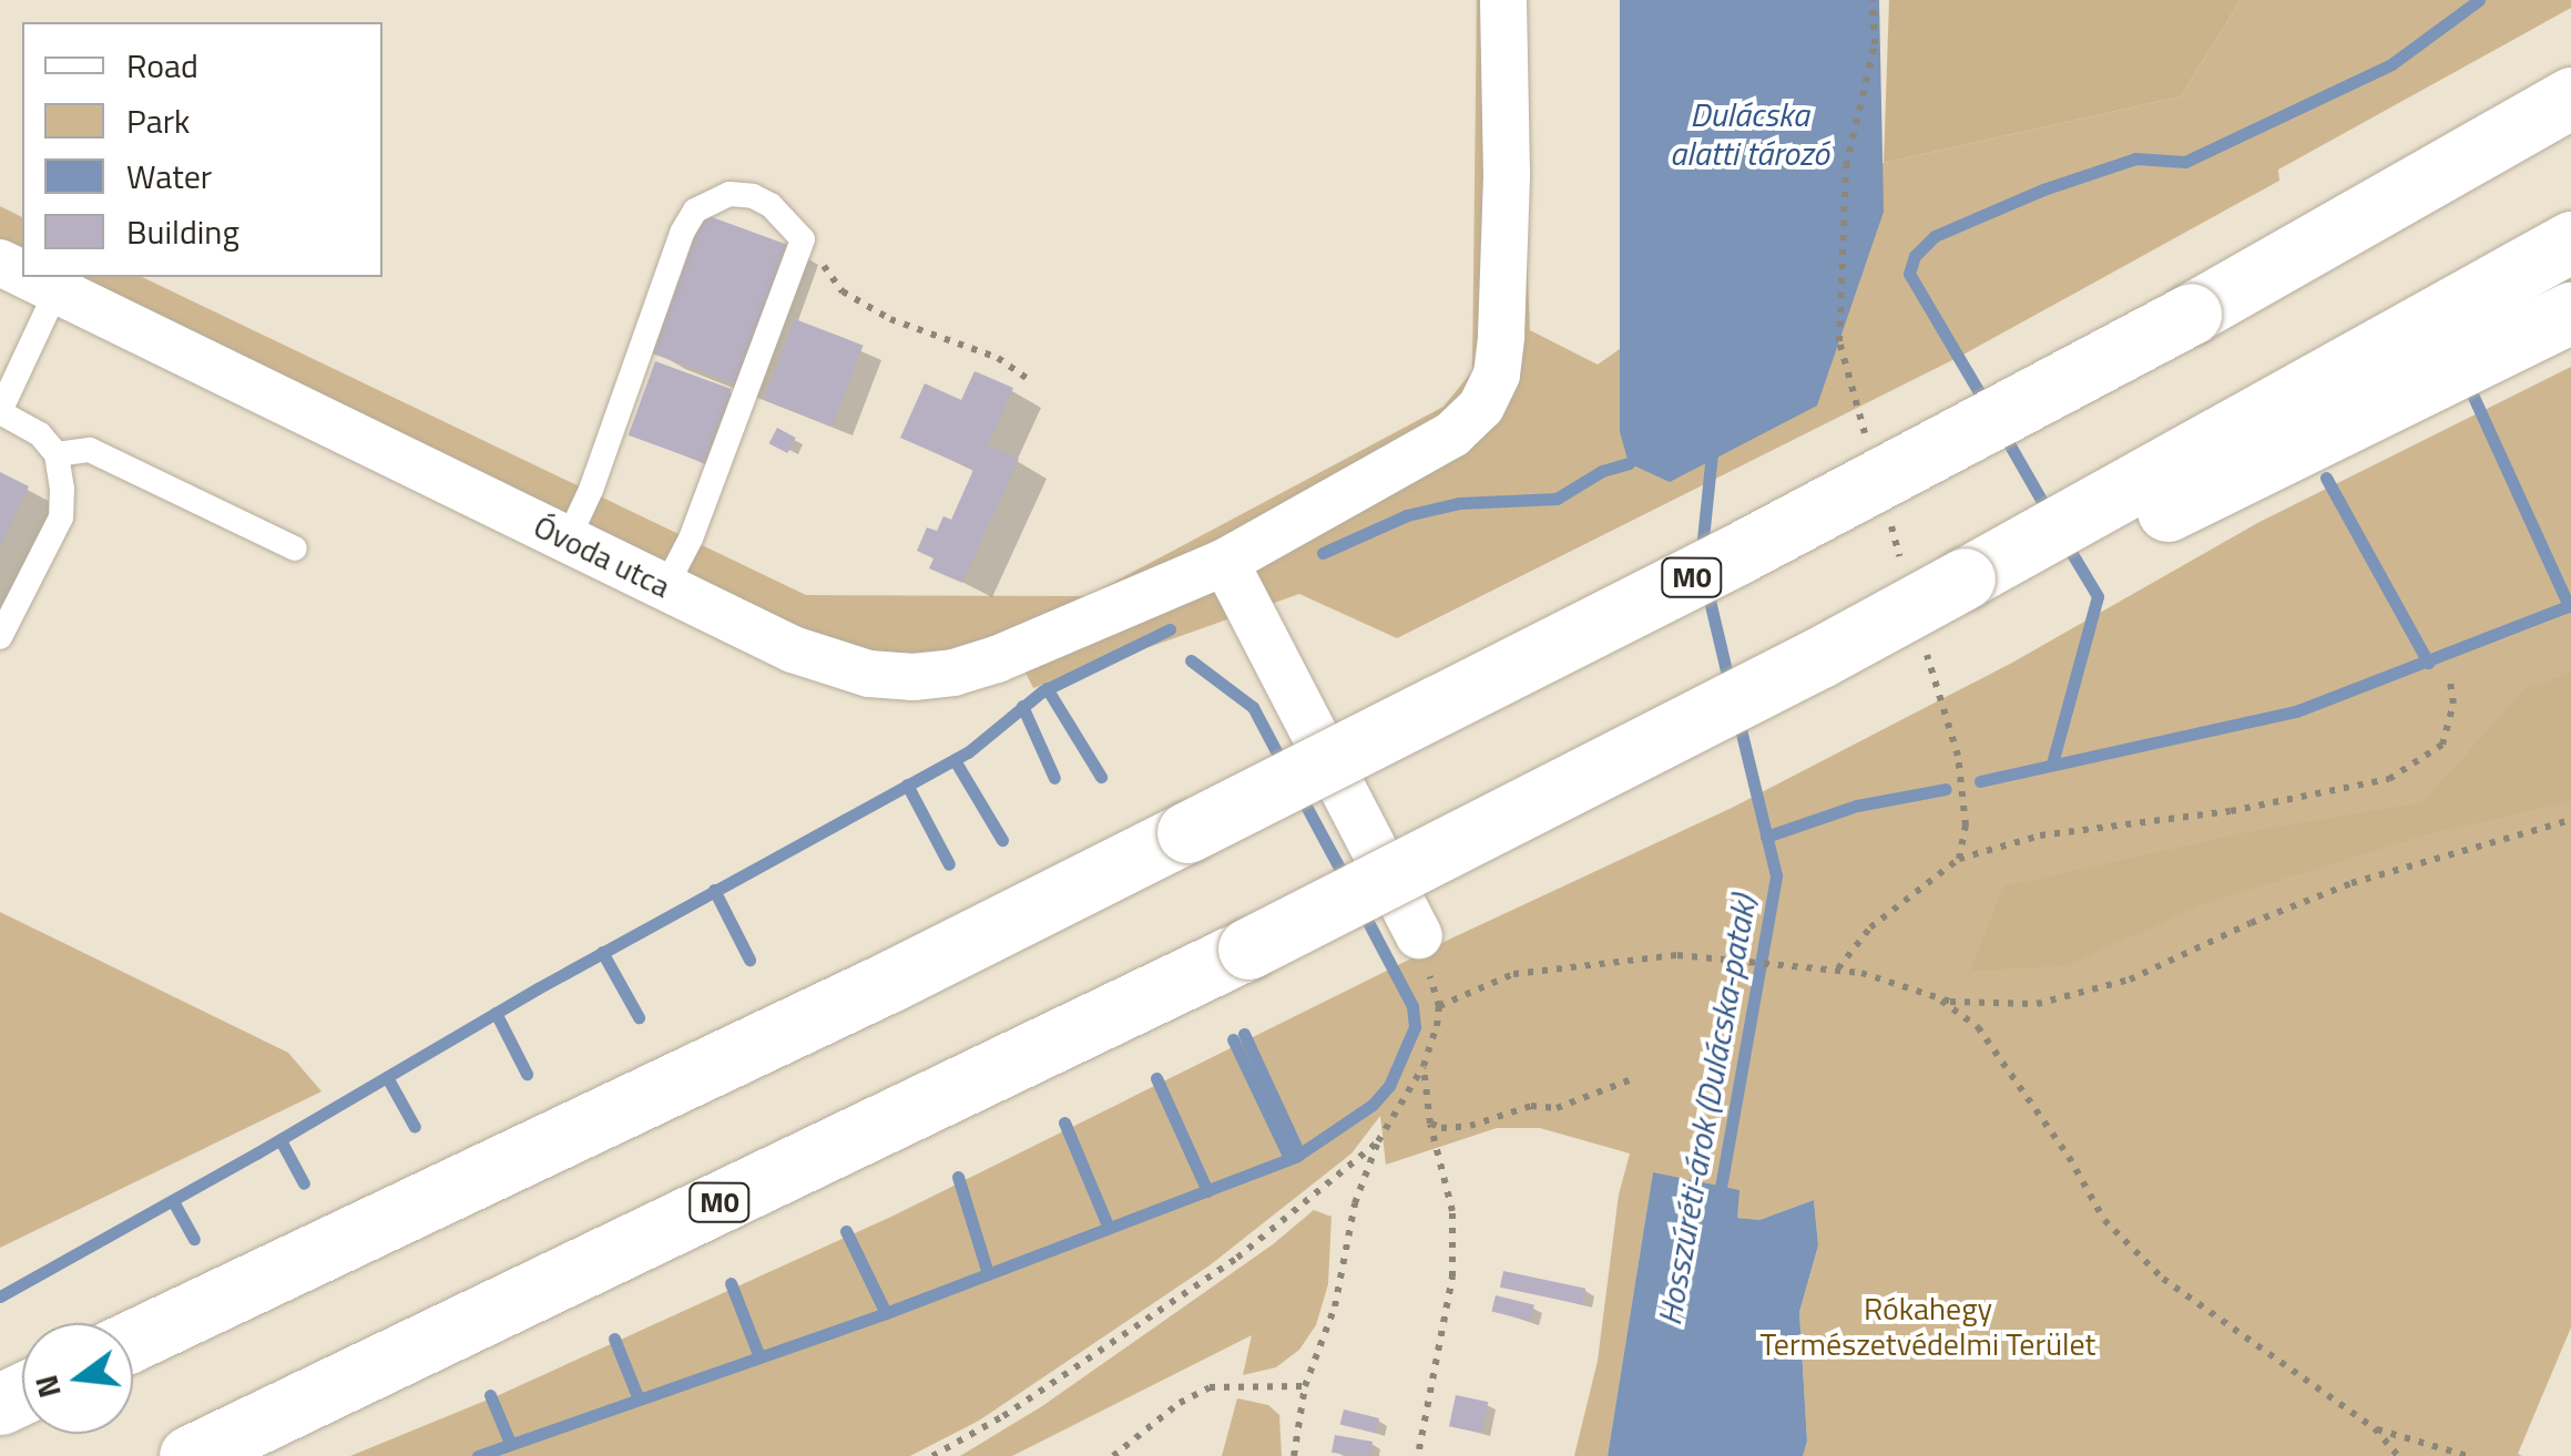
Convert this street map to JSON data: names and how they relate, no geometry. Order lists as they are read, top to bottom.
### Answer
{
  "streets": {
    "highway": ["M0"],
    "street": ["Óvoda utca"]
  },
  "water": ["Dulácska alatti tározó", "Hosszúréti-árok (Dulácska-patak)"],
  "parks": ["Rókahegy Természetvédelmi Terület"],
  "legend": [
    "Road",
    "Park",
    "Water",
    "Building"
  ],
  "north": "left"
}
